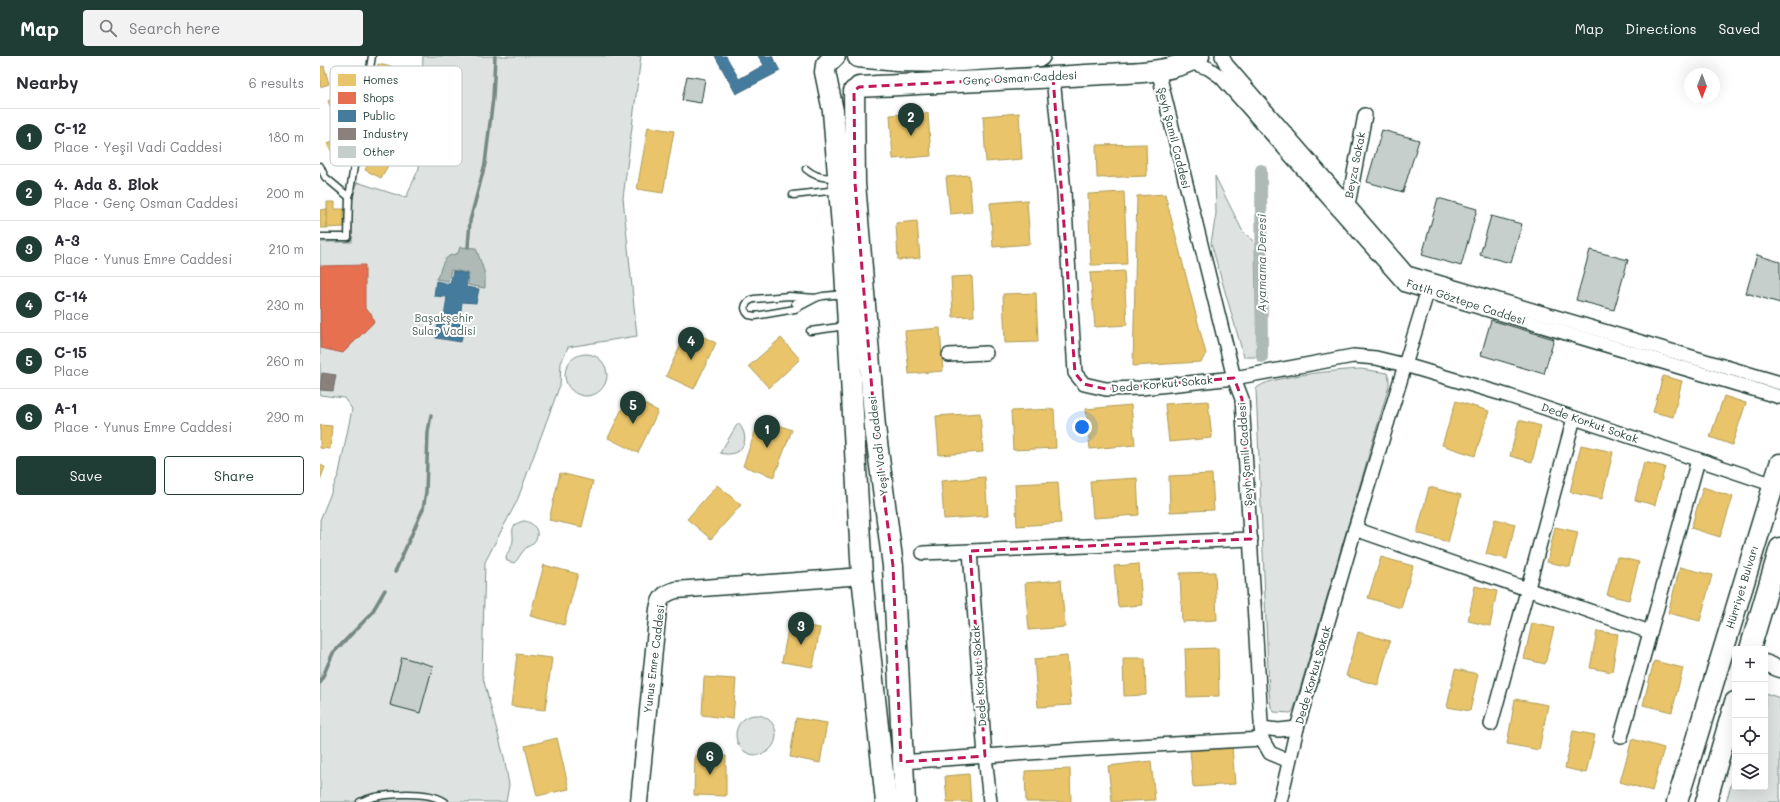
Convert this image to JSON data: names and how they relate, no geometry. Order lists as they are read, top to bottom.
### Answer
{
  "streets": {
    "main road": ["Genç Osman Caddesi", "Yeşil Vadi Caddesi", "Hürriyet Bulvarı"],
    "street": [
      "Şeyh Şamil Caddesi",
      "Beyza Sokak",
      "Fatih Göztepe Caddesi",
      "Dede Korkut Sokak",
      "Yunus Emre Caddesi"
    ]
  },
  "crossings": [
    ["Genç Osman Caddesi", "Şeyh Şamil Caddesi"],
    ["Genç Osman Caddesi", "Fatih Göztepe Caddesi"],
    ["Genç Osman Caddesi", "Dede Korkut Sokak"],
    ["Genç Osman Caddesi", "Yeşil Vadi Caddesi"],
    ["Şeyh Şamil Caddesi", "Dede Korkut Sokak"],
    ["Beyza Sokak", "Fatih Göztepe Caddesi"],
    ["Dede Korkut Sokak", "Hürriyet Bulvarı"],
    ["Yeşil Vadi Caddesi", "Yunus Emre Caddesi"]
  ],
  "water": ["Ayamama Deresi"],
  "parks": ["Başakşehir Sular Vadisi"],
  "legend": [
    "Homes",
    "Shops",
    "Public",
    "Industry",
    "Other"
  ],
  "north": "bottom",
  "page": {
    "header": "Map",
    "search": "Search here",
    "nav": ["Map", "Directions", "Saved"],
    "heading": ["Nearby", "6 results"],
    "pins": [
      "2",
      "4",
      "5",
      "1",
      "3",
      "6"
    ],
    "list": [
      {
        "mark": "1",
        "name": "C-12",
        "note": "Place · Yeşil Vadi Caddesi",
        "value": "180 m"
      },
      {
        "mark": "2",
        "name": "4. Ada 8. Blok",
        "note": "Place · Genç Osman Caddesi",
        "value": "200 m"
      },
      {
        "mark": "3",
        "name": "A-3",
        "note": "Place · Yunus Emre Caddesi",
        "value": "210 m"
      },
      {
        "mark": "4",
        "name": "C-14",
        "note": "Place",
        "value": "230 m"
      },
      {
        "mark": "5",
        "name": "C-15",
        "note": "Place",
        "value": "260 m"
      },
      {
        "mark": "6",
        "name": "A-1",
        "note": "Place · Yunus Emre Caddesi",
        "value": "290 m"
      }
    ],
    "buttons": ["Save", "Share"],
    "map_buttons": ["+", "−"]
  }
}
